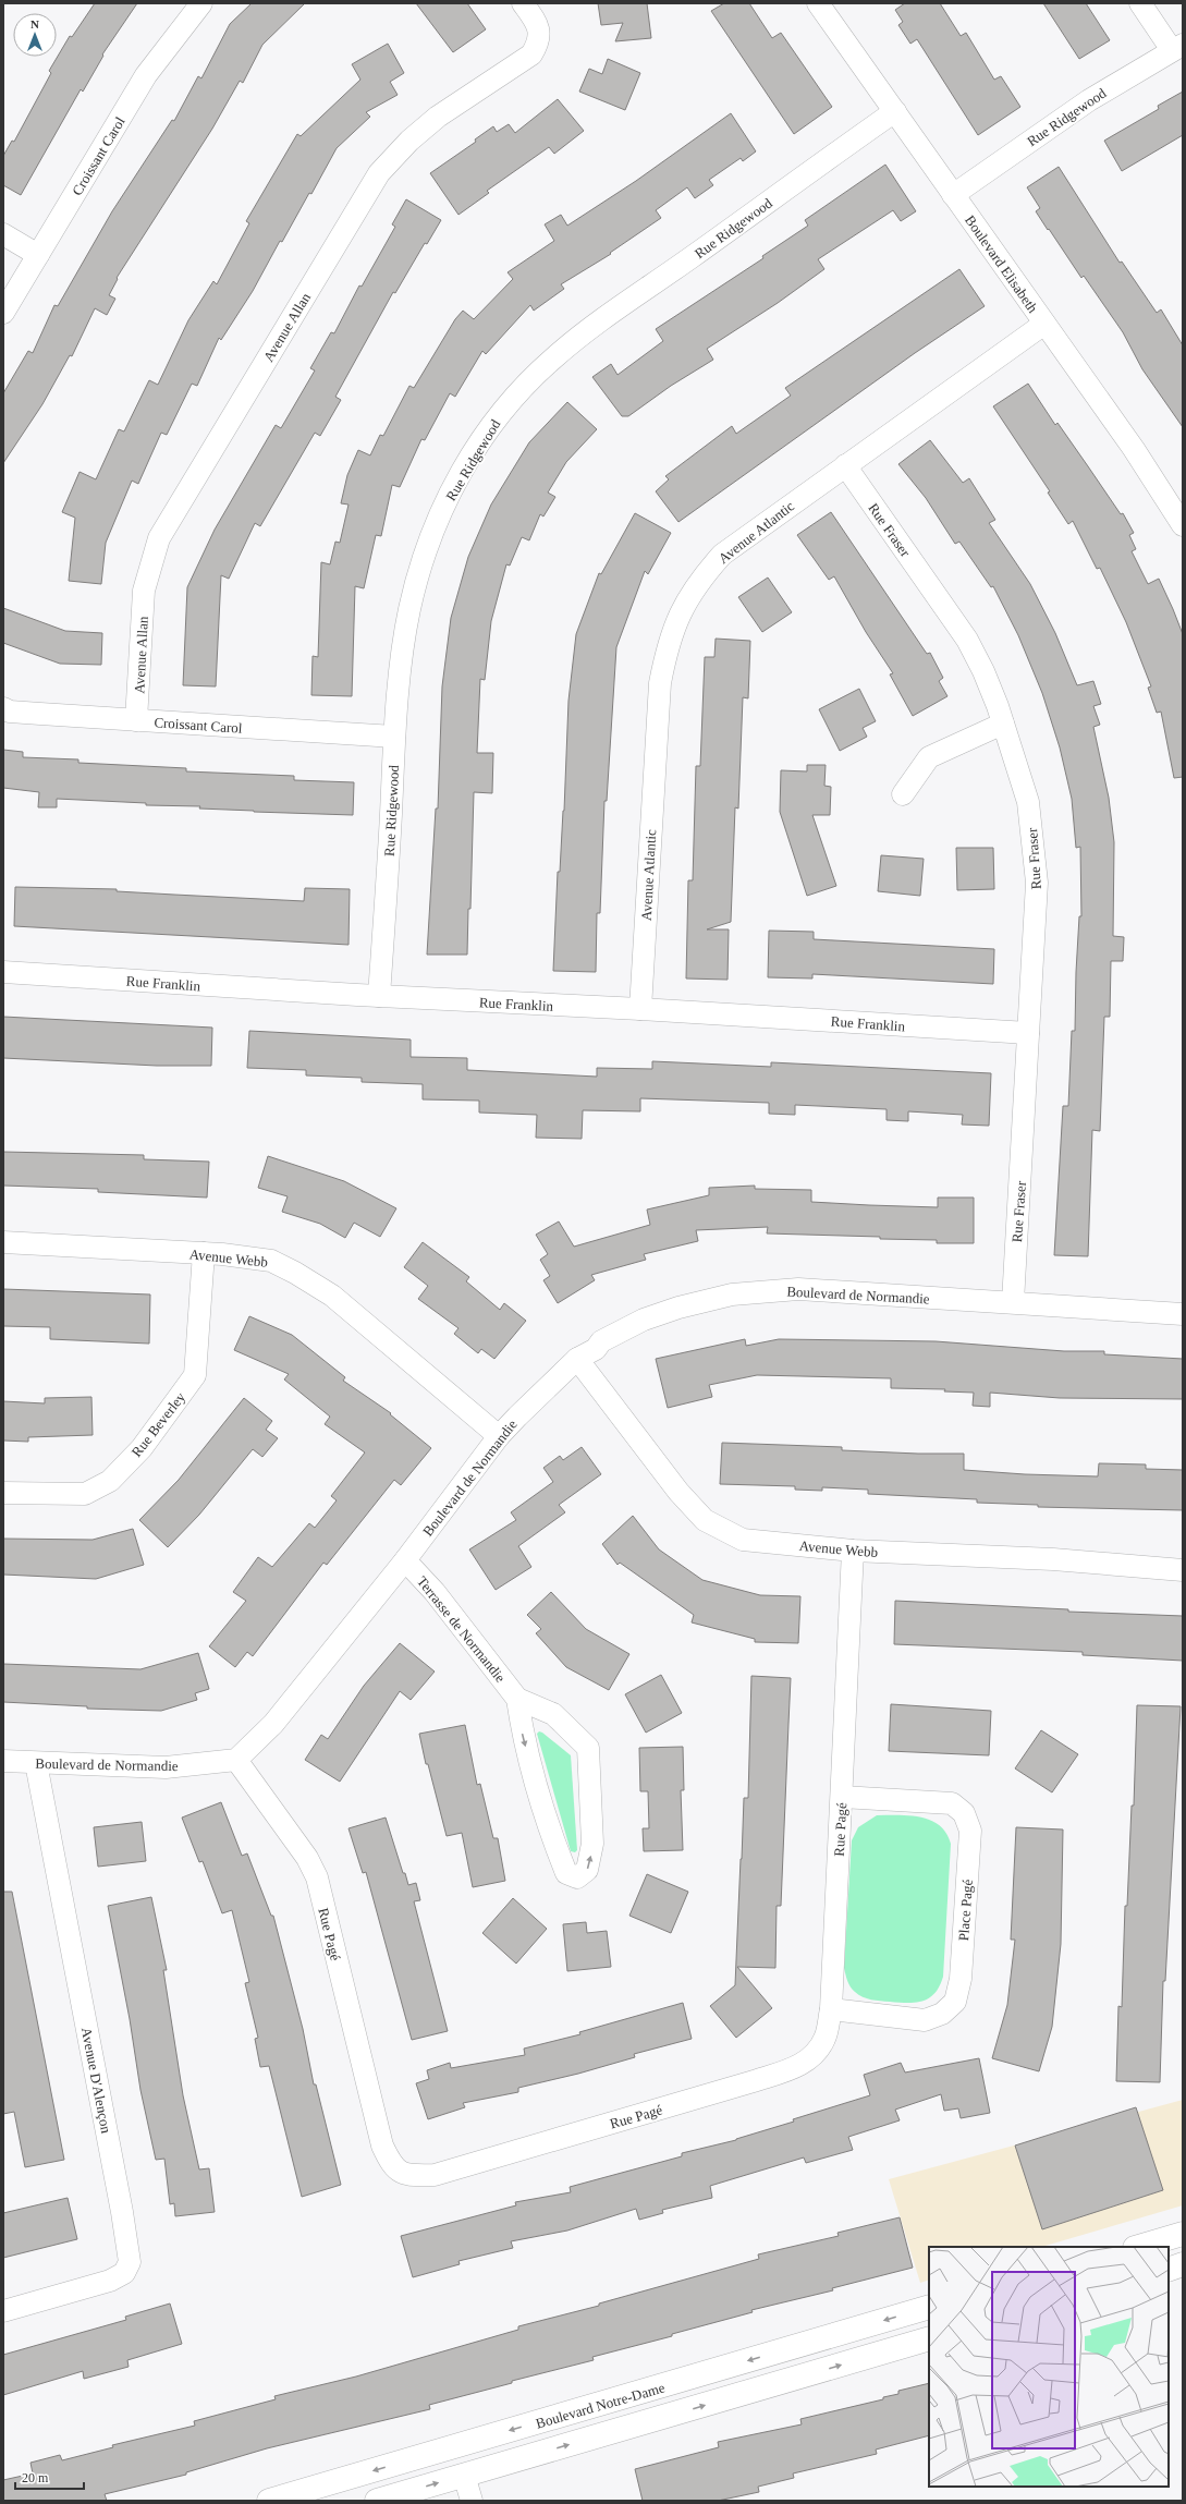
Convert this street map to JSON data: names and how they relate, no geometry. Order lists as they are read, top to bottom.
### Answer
{
  "streets": {
    "street": [
      "Rue Ridgewood",
      "Croissant Carol",
      "Boulevard Elisabeth",
      "Avenue Allan",
      "Rue Fraser",
      "Avenue Atlantic",
      "Rue Franklin",
      "Avenue Webb",
      "Boulevard de Normandie",
      "Rue Beverley",
      "Terrasse de Normandie",
      "Rue Pagé",
      "Place Pagé",
      "Avenue D'Alençon",
      "Boulevard Notre-Dame"
    ]
  },
  "crossings": [
    ["Rue Ridgewood", "Croissant Carol"],
    ["Rue Ridgewood", "Boulevard Elisabeth"],
    ["Rue Ridgewood", "Rue Franklin"],
    ["Croissant Carol", "Avenue Allan"],
    ["Boulevard Elisabeth", "Avenue Atlantic"],
    ["Rue Fraser", "Avenue Atlantic"],
    ["Rue Fraser", "Rue Franklin"],
    ["Rue Fraser", "Boulevard de Normandie"],
    ["Avenue Atlantic", "Rue Franklin"],
    ["Avenue Webb", "Boulevard de Normandie"],
    ["Avenue Webb", "Rue Beverley"],
    ["Avenue Webb", "Rue Pagé"],
    ["Boulevard de Normandie", "Terrasse de Normandie"],
    ["Boulevard de Normandie", "Rue Pagé"],
    ["Boulevard de Normandie", "Avenue D'Alençon"],
    ["Rue Pagé", "Place Pagé"]
  ],
  "scale_bar": "20 m",
  "north": "top"
}
